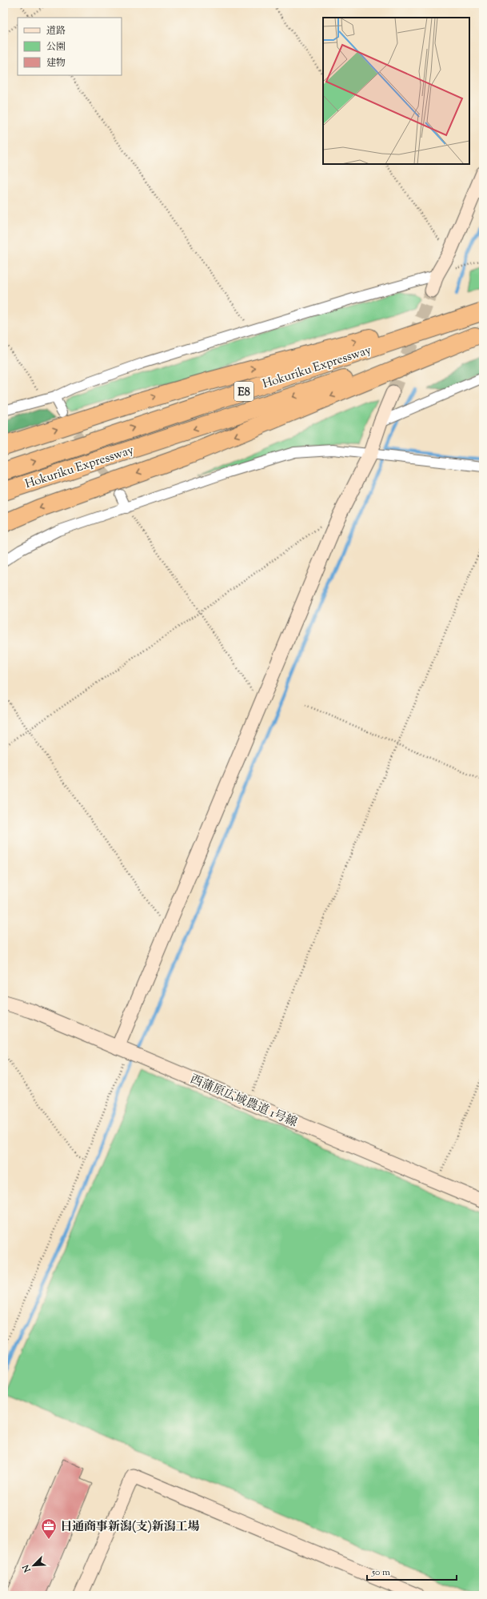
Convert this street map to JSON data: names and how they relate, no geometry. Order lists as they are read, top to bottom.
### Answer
{
  "streets": {
    "highway": ["Hokuriku Expressway", "E8"],
    "street": ["西蒲原広域農道 1号線"]
  },
  "places": {
    "office": ["日通商事新潟(支)新潟工場"]
  },
  "legend": ["道路", "公園", "建物"],
  "scale_bar": "50 m",
  "north": "bottom left"
}
